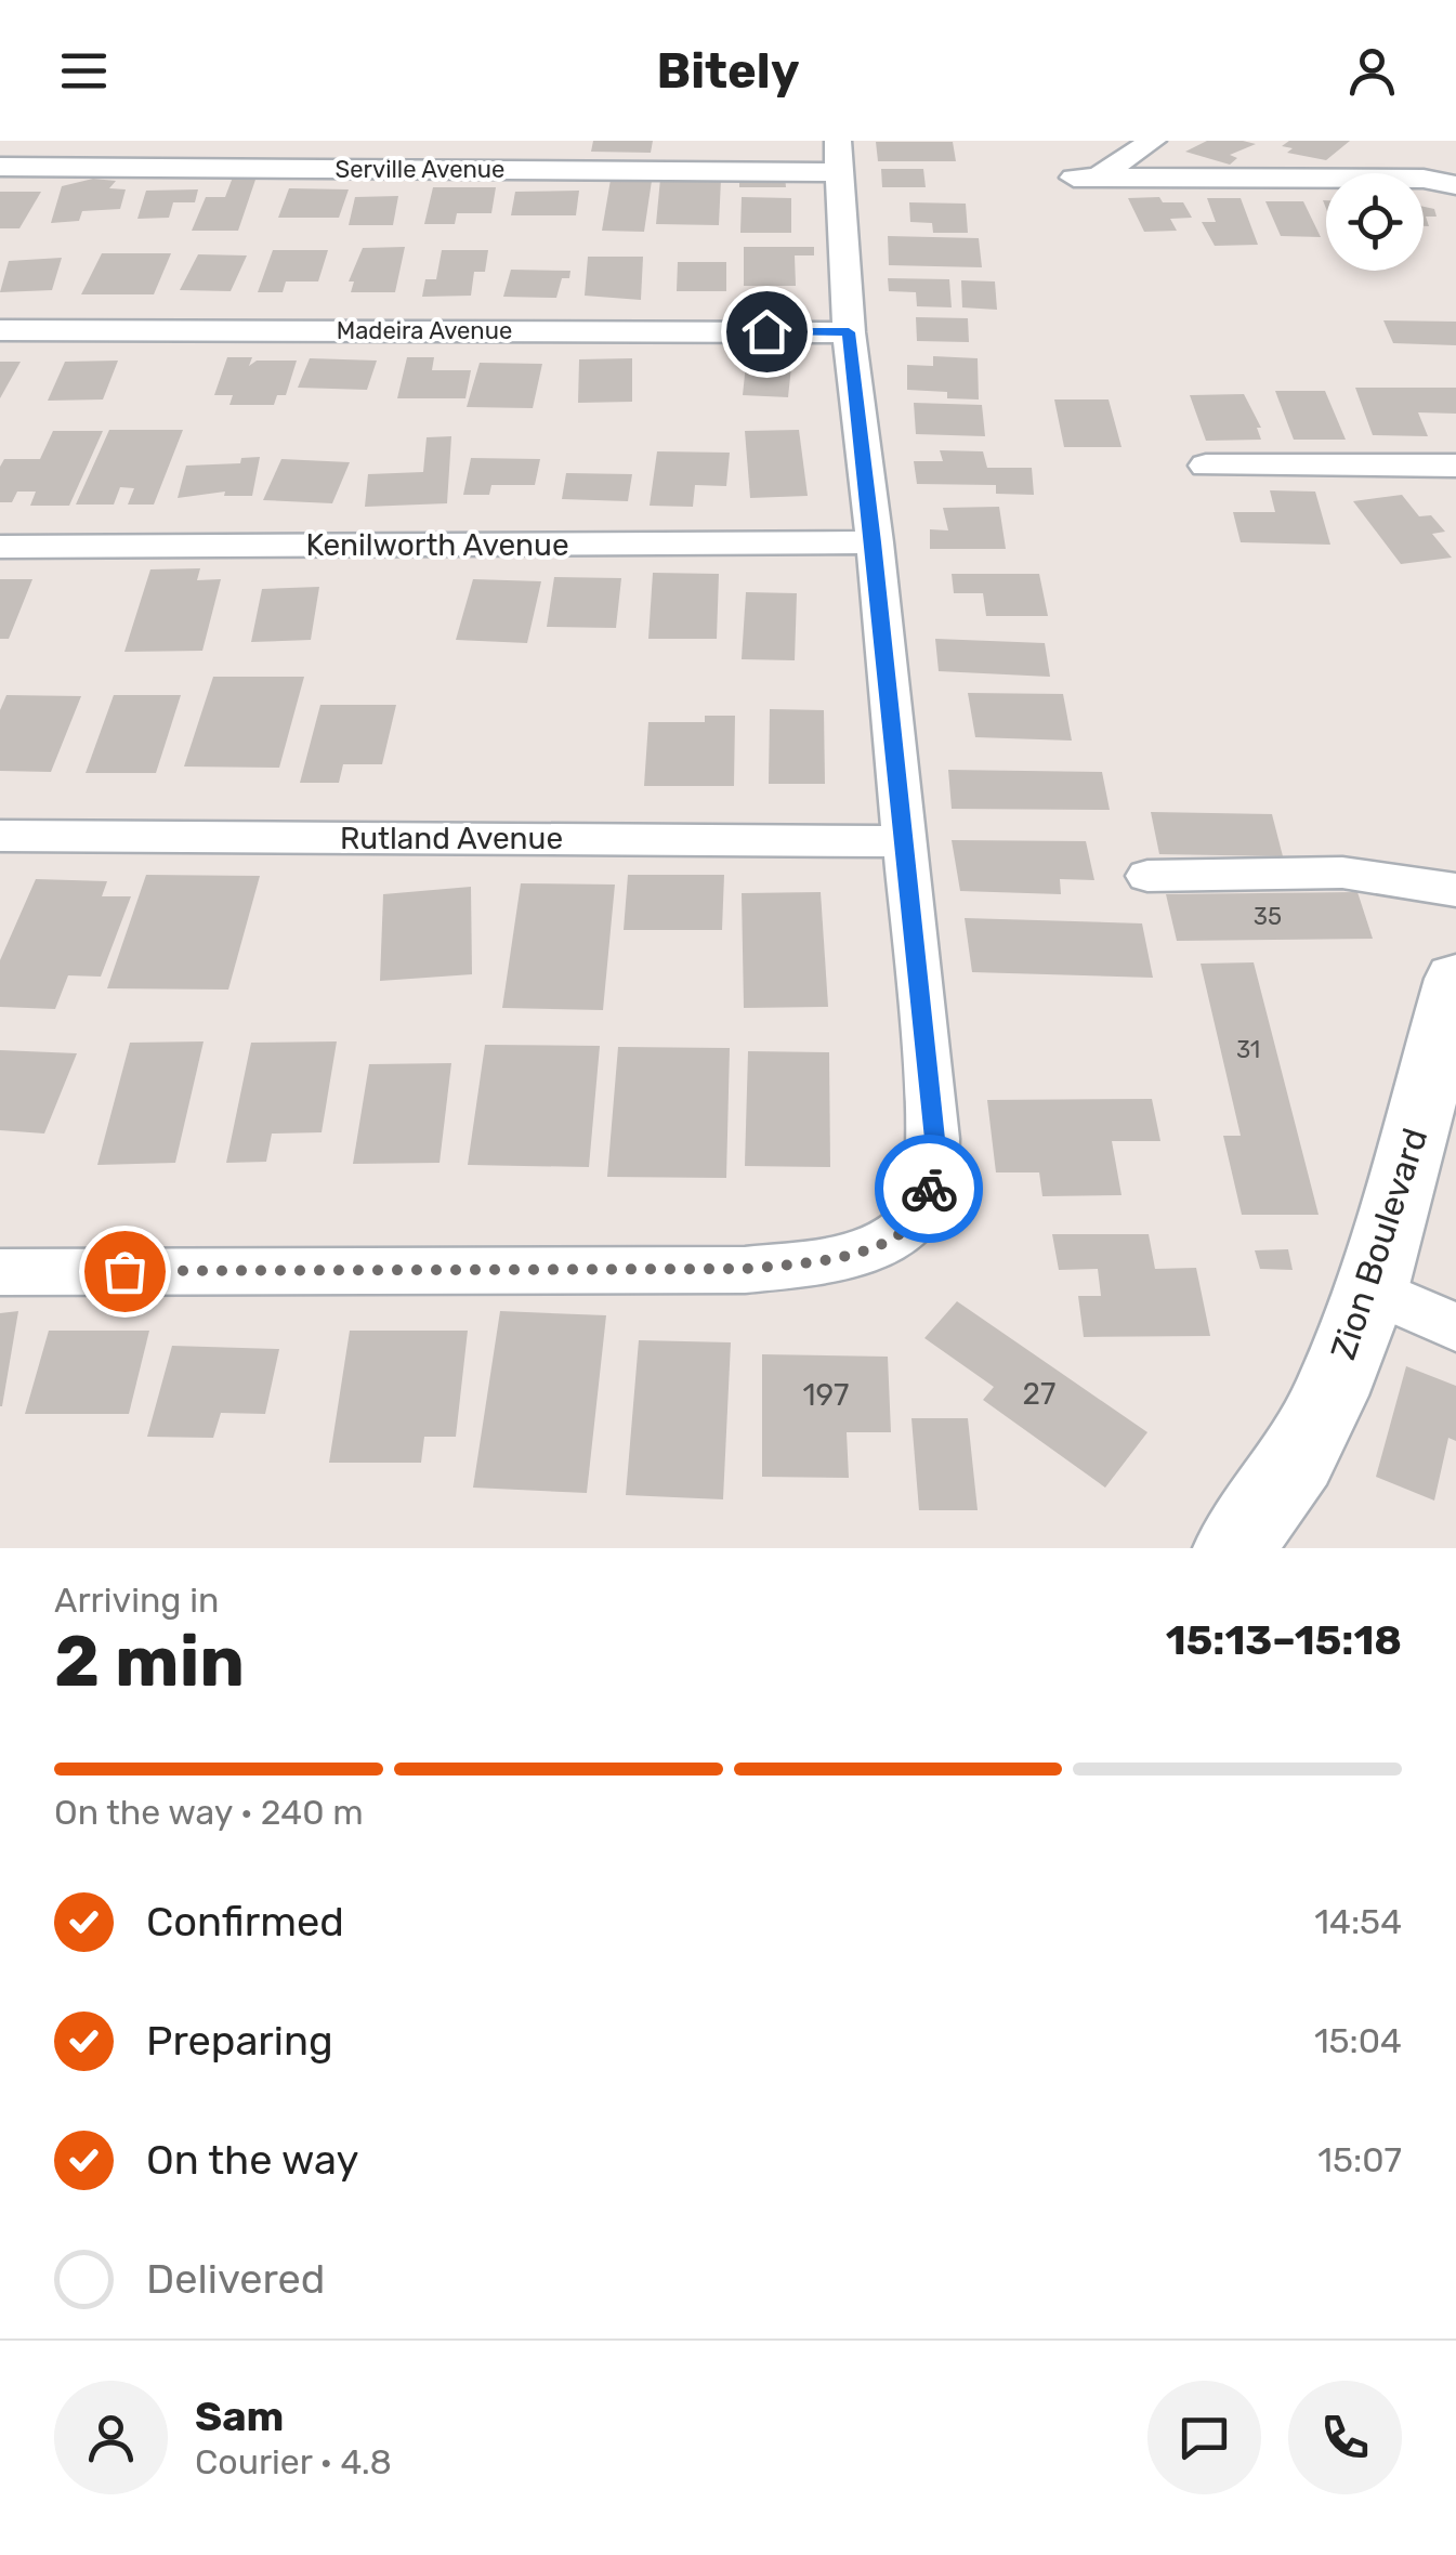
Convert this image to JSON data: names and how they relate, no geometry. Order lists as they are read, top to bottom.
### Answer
{
  "streets": {
    "main road": ["Zion Boulevard"],
    "street": [
      "Serville Avenue",
      "Madeira Avenue",
      "Kenilworth Avenue",
      "Rutland Avenue"
    ]
  },
  "house_numbers": [
    "35",
    "31",
    "27",
    "197"
  ],
  "page": {
    "header": "Bitely",
    "heading": ["2 min", "Arriving in", "15:13–15:18"],
    "panel": ["Sam", "Courier · 4.8"],
    "bar": "On the way · 240 m",
    "list": [
      ["Confirmed", "14:54"],
      ["Preparing", "15:04"],
      ["On the way", "15:07"],
      "Delivered"
    ]
  }
}
